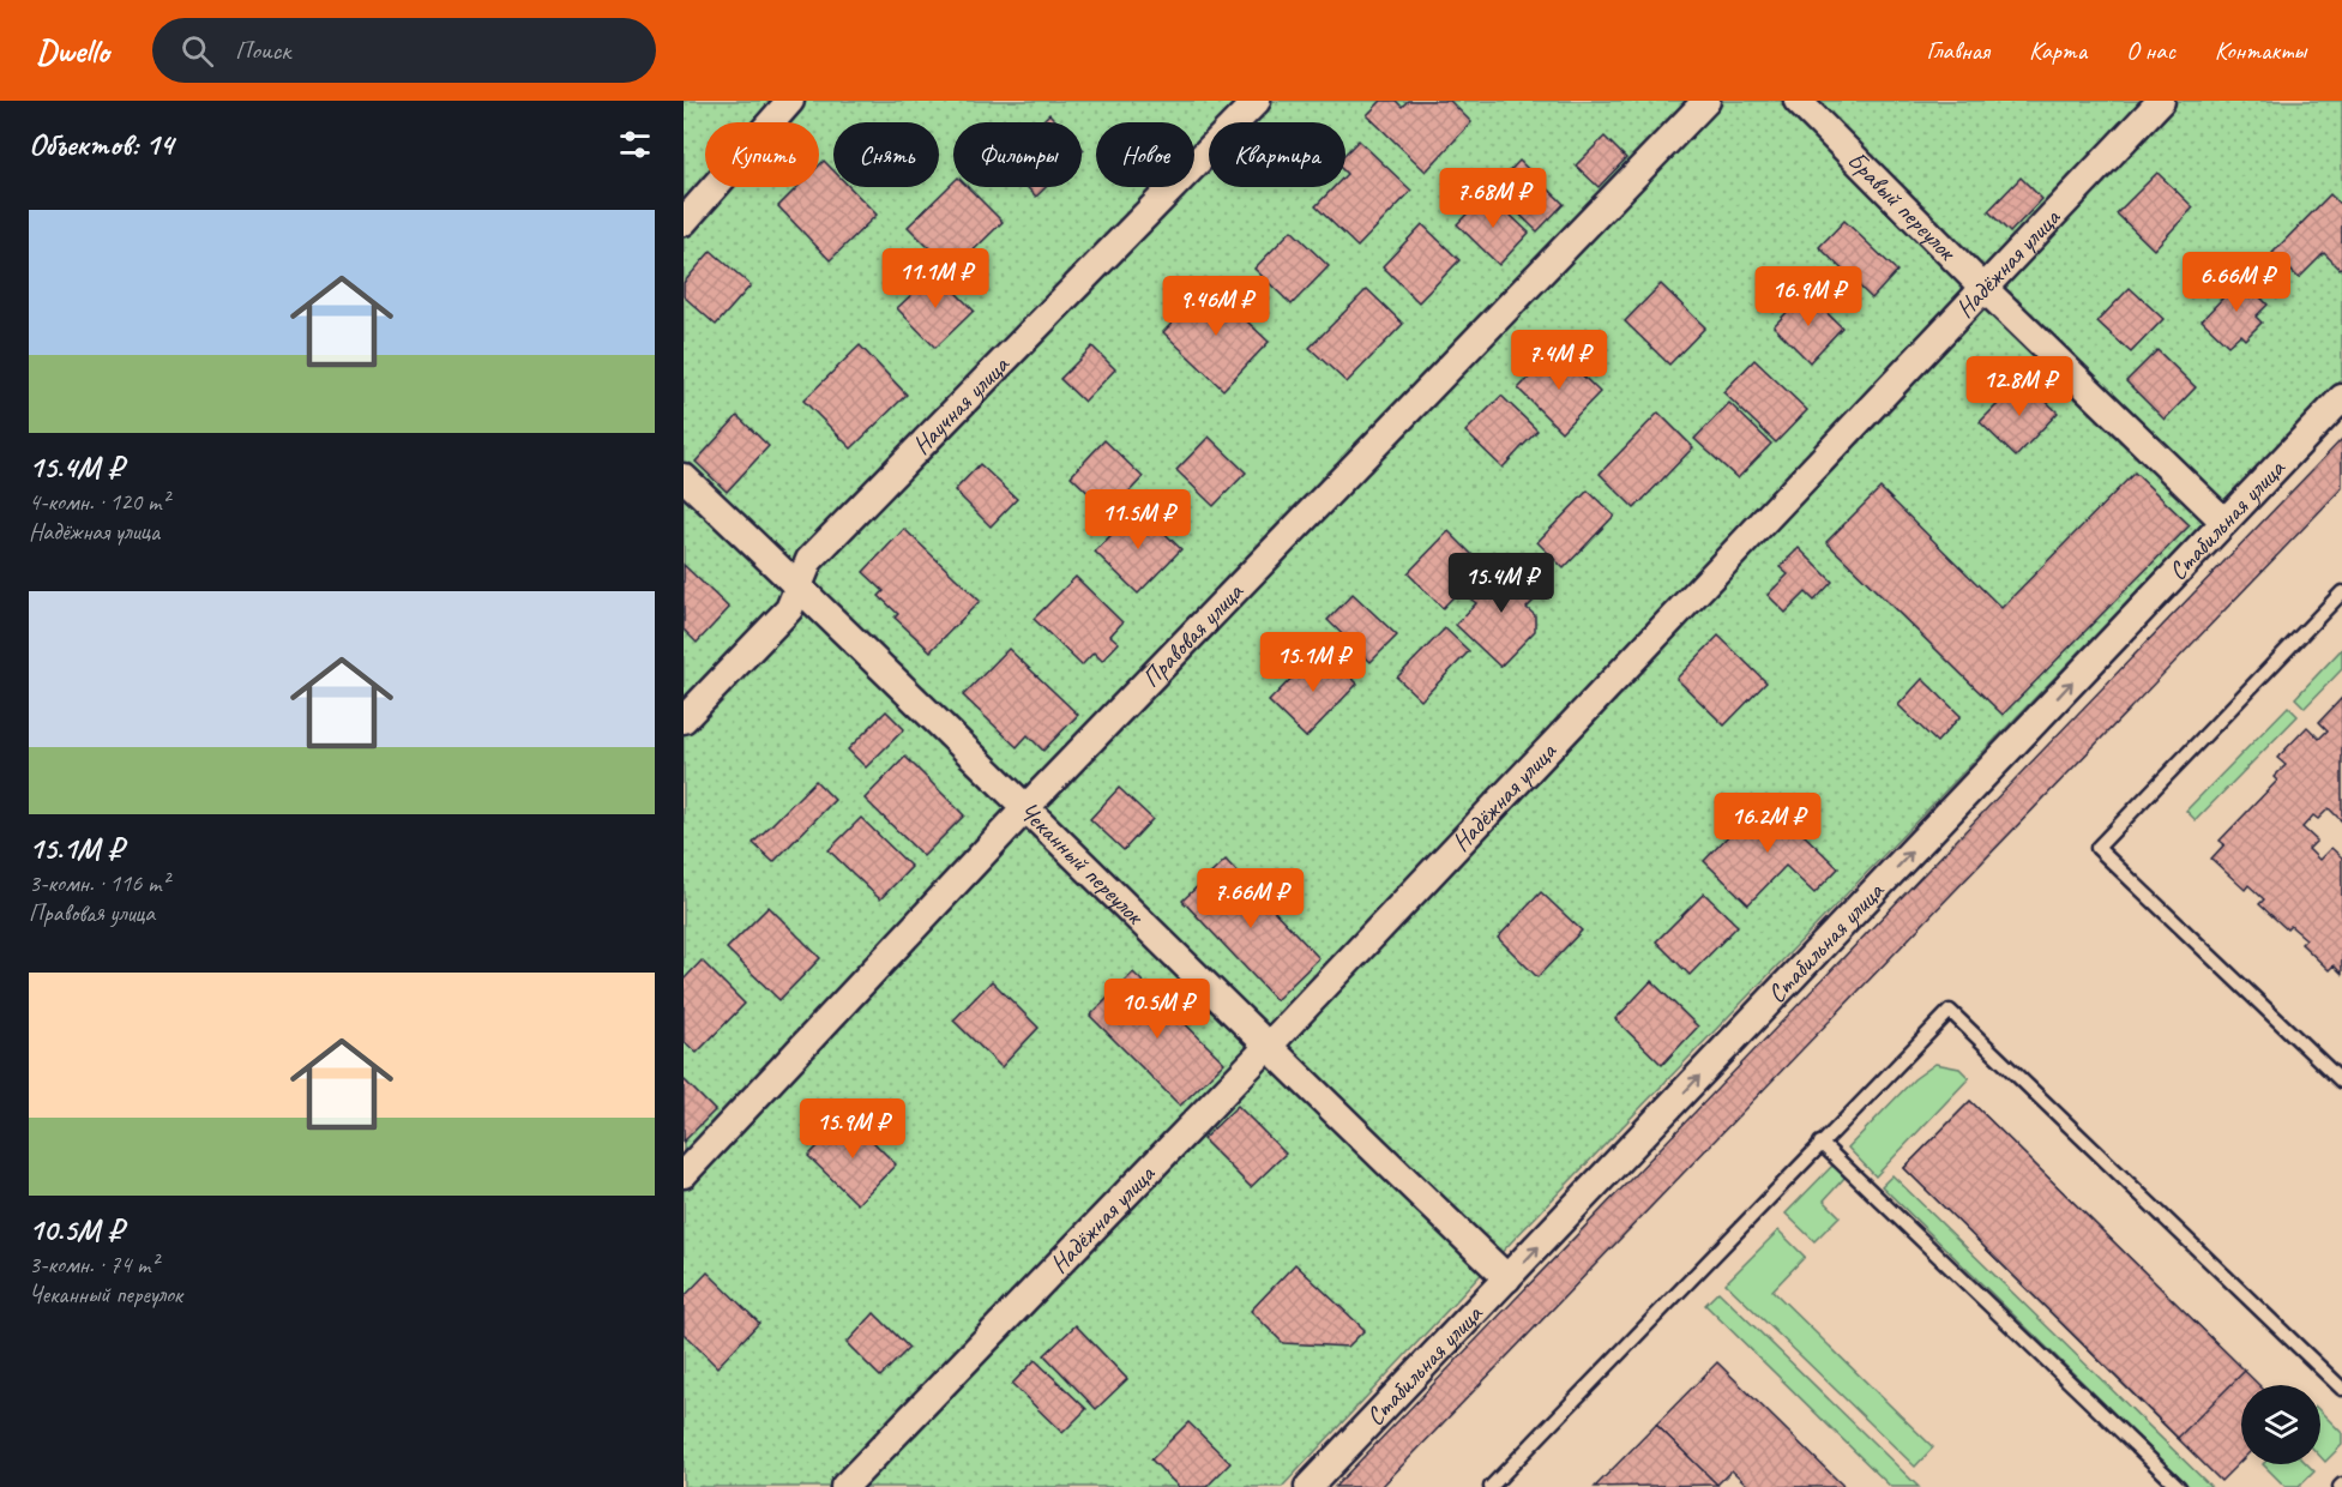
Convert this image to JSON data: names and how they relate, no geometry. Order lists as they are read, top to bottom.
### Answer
{
  "streets": {
    "street": [
      "Бравый переулок",
      "Надёжная улица",
      "Научная улица",
      "Стабильная улица",
      "Правовая улица",
      "Чеканный переулок"
    ]
  },
  "crossings": [
    ["Бравый переулок", "Надёжная улица"],
    ["Бравый переулок", "Стабильная улица"],
    ["Надёжная улица", "Чеканный переулок"],
    ["Научная улица", "Чеканный переулок"],
    ["Стабильная улица", "Чеканный переулок"],
    ["Правовая улица", "Чеканный переулок"]
  ],
  "one_way": ["Стабильная улица"],
  "page": {
    "header": "Dwello",
    "search": "Поиск",
    "nav": [
      "Главная",
      "Карта",
      "О нас",
      "Контакты"
    ],
    "heading": "Объектов: 14",
    "chip": [
      "Купить",
      "Снять",
      "Фильтры",
      "Новое",
      "Квартира"
    ],
    "price": [
      "7.68M ₽",
      "11.1M ₽",
      "6.66M ₽",
      "16.9M ₽",
      "9.46M ₽",
      "7.4M ₽",
      "12.8M ₽",
      "11.5M ₽",
      "15.4M ₽",
      "15.1M ₽",
      "16.2M ₽",
      "7.66M ₽",
      "10.5M ₽",
      "15.9M ₽"
    ],
    "list": [
      {
        "name": "15.4M ₽",
        "note": "4-комн. · 120 m² · Надёжная улица"
      },
      {
        "name": "15.1M ₽",
        "note": "3-комн. · 116 m² · Правовая улица"
      },
      {
        "name": "10.5M ₽",
        "note": "3-комн. · 74 m² · Чеканный переулок"
      }
    ]
  }
}
